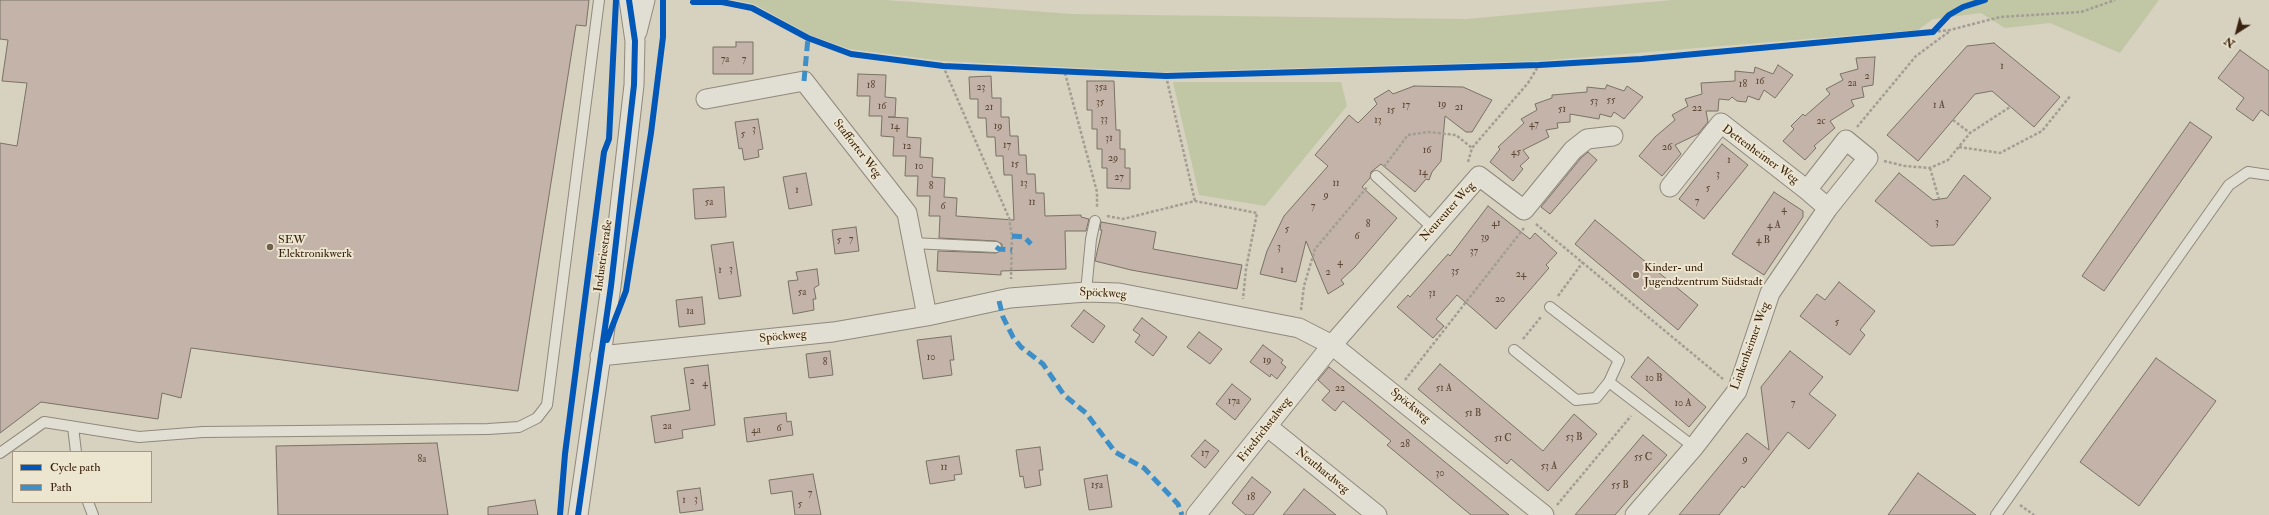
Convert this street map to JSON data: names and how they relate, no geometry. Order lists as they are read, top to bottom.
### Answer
{
  "streets": {
    "street": [
      "Stafforter Weg",
      "Dettenheimer Weg",
      "Neureuter Weg",
      "Industriestraße",
      "Spöckweg",
      "Linkenheimer Weg",
      "Friedrichstalweg",
      "Neuthardweg"
    ]
  },
  "crossings": [
    ["Stafforter Weg", "Spöckweg"],
    ["Neureuter Weg", "Spöckweg"],
    ["Neureuter Weg", "Friedrichstalweg"],
    ["Industriestraße", "Spöckweg"],
    ["Spöckweg", "Friedrichstalweg"],
    ["Friedrichstalweg", "Neuthardweg"]
  ],
  "places": ["SEW Elektronikwerk", "Kinder- und Jugendzentrum Südstadt"],
  "house_numbers": [
    "7a",
    "7",
    "1",
    "2",
    "16",
    "2a",
    "18",
    "18",
    "23",
    "35a",
    "55",
    "53",
    "35",
    "19",
    "17",
    "1 A",
    "16",
    "21",
    "21",
    "22",
    "51",
    "15",
    "33",
    "13",
    "2c",
    "47",
    "14",
    "19",
    "3",
    "5",
    "31",
    "17",
    "12",
    "26",
    "16",
    "45",
    "29",
    "1",
    "15",
    "10",
    "14",
    "3",
    "27",
    "13",
    "11",
    "8",
    "5",
    "1",
    "9",
    "7",
    "5a",
    "11",
    "6",
    "7",
    "4",
    "3",
    "41",
    "8",
    "4 A",
    "5",
    "6",
    "39",
    "7",
    "5",
    "4 B",
    "3",
    "37",
    "4",
    "3",
    "1",
    "1",
    "35",
    "2",
    "24",
    "5a",
    "31",
    "20",
    "1a",
    "5",
    "10",
    "19",
    "8",
    "10 B",
    "2",
    "4",
    "22",
    "51 A",
    "17a",
    "10 A",
    "7",
    "51 B",
    "2a",
    "6",
    "4a",
    "53 B",
    "51 C",
    "28",
    "17",
    "55 C",
    "8a",
    "9",
    "53 A",
    "11",
    "30",
    "15a",
    "55 B",
    "7",
    "18",
    "3",
    "1",
    "5"
  ],
  "legend": ["Cycle path", "Path"],
  "north": "bottom left"
}
